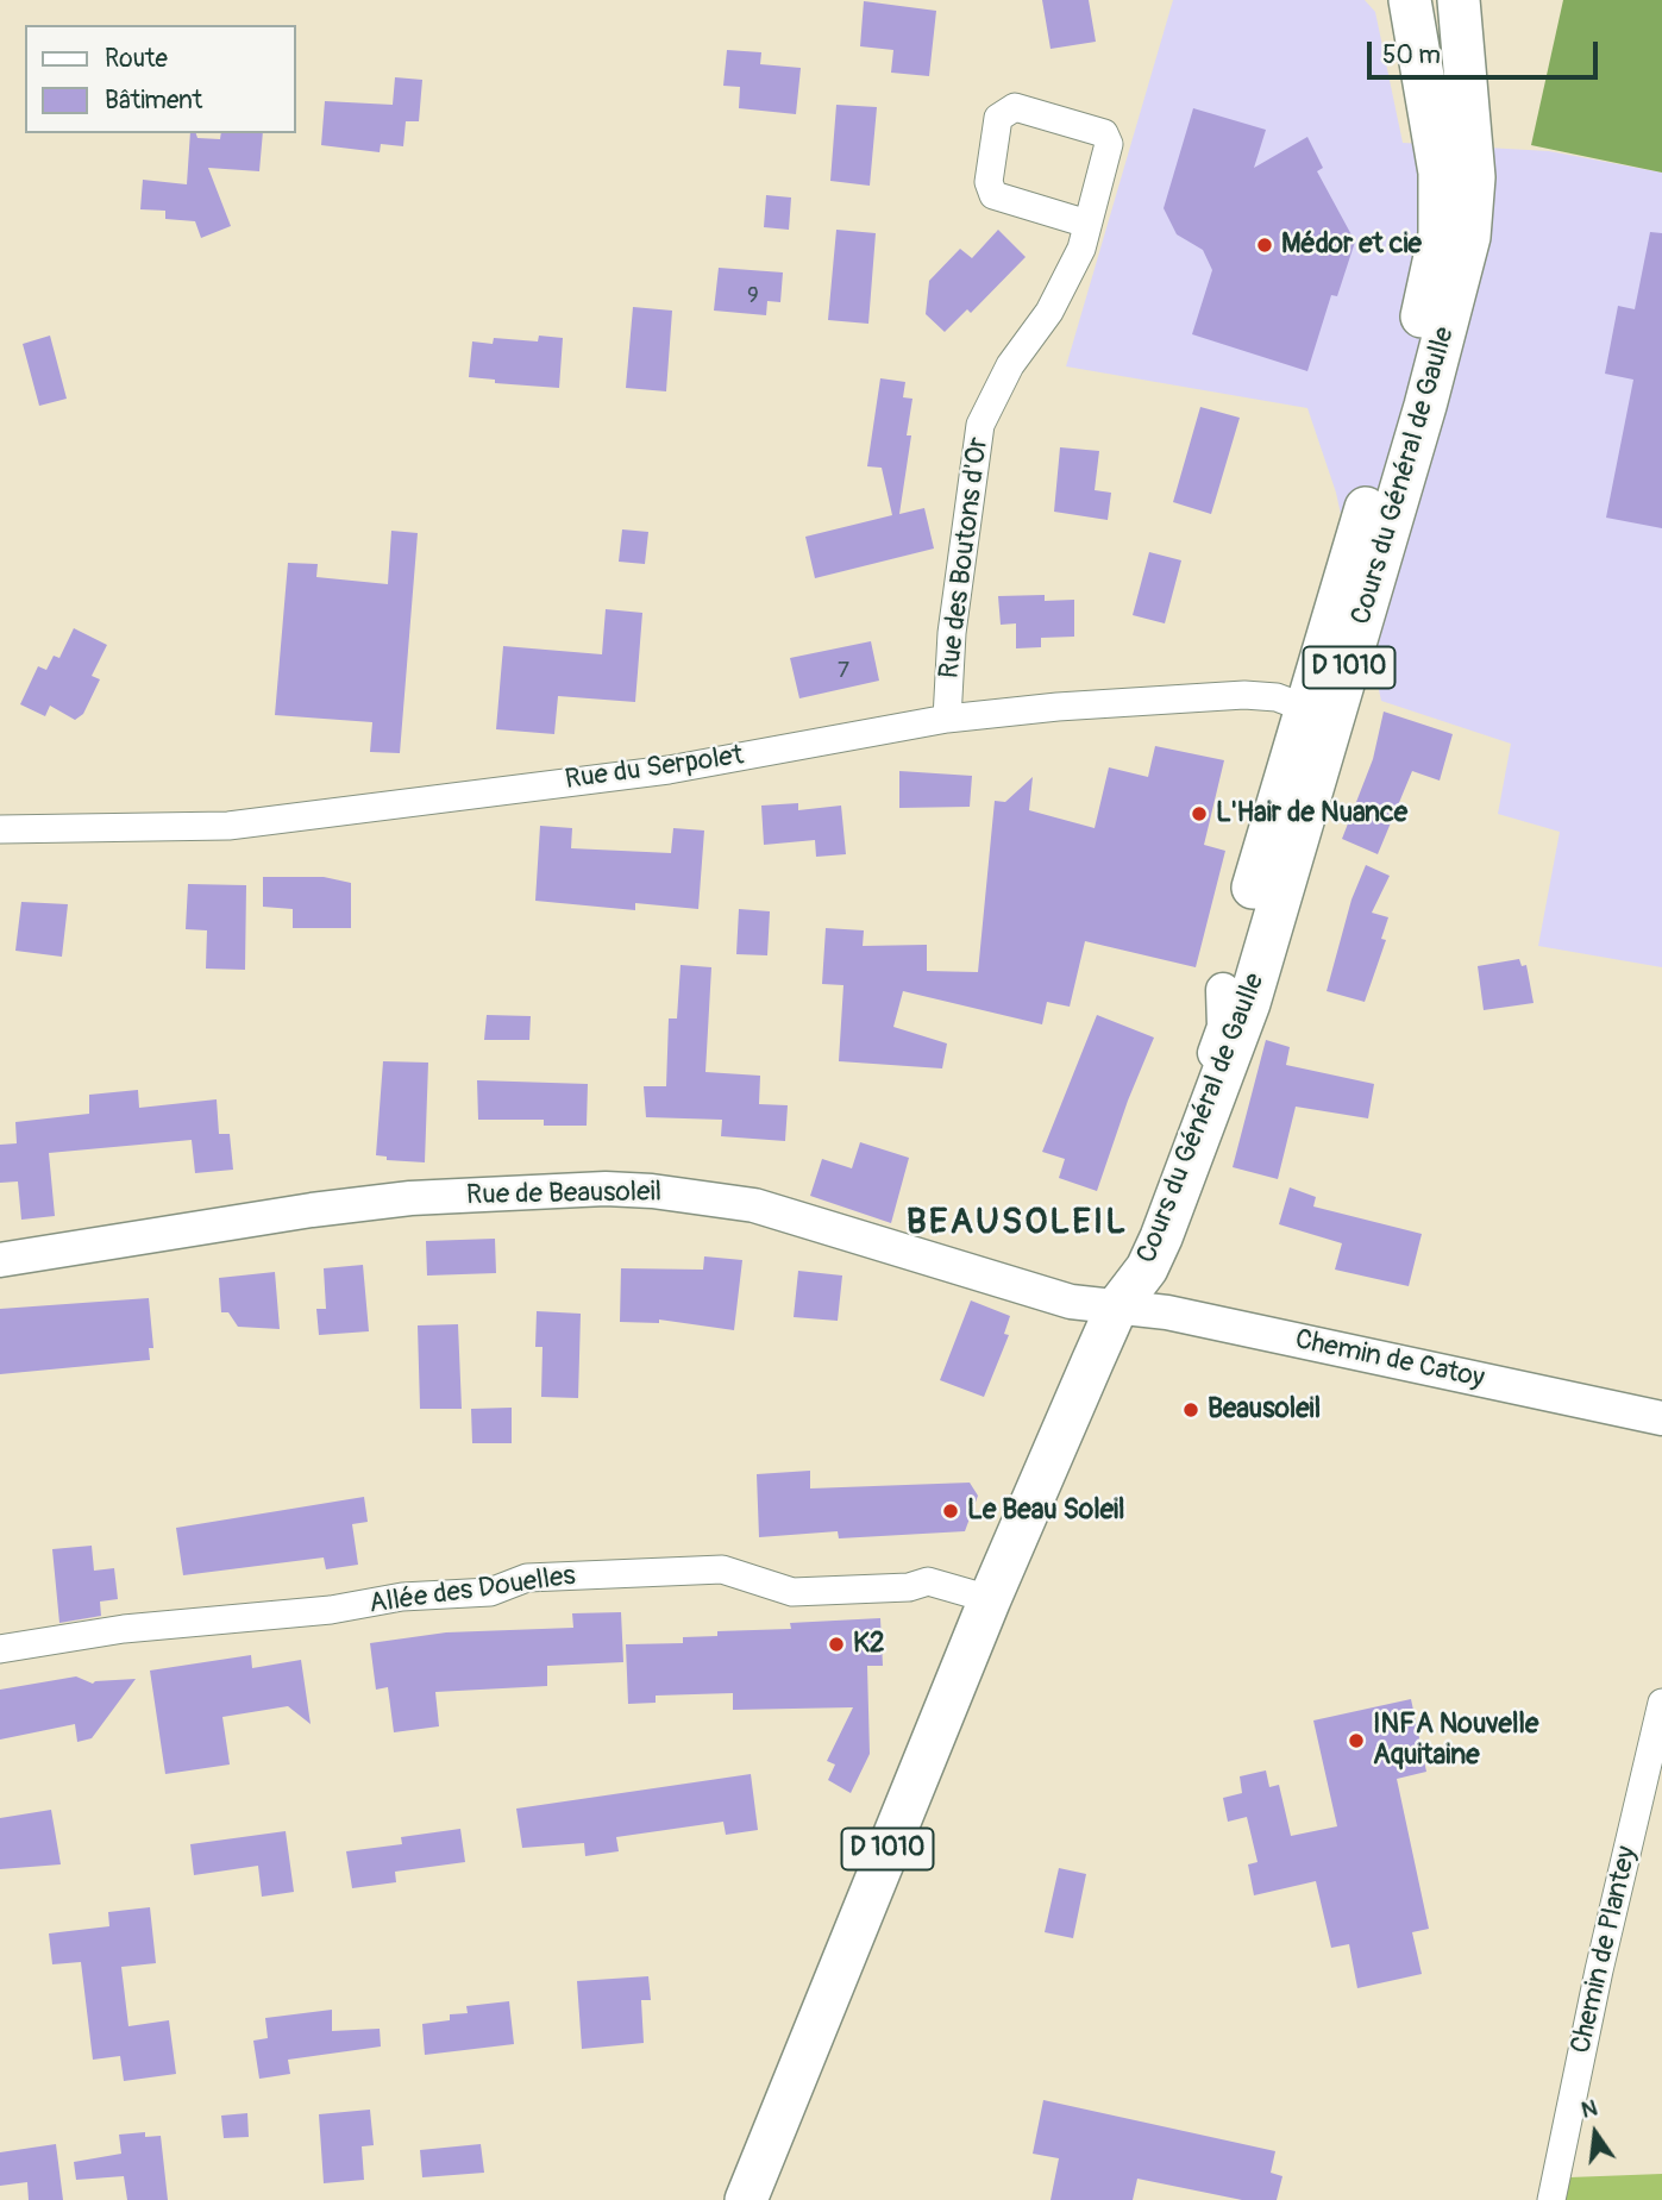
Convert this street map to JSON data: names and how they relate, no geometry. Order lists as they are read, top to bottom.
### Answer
{
  "streets": {
    "main road": ["Cours du Général de Gaulle", "D 1010"],
    "street": [
      "Rue des Boutons d'Or",
      "Rue du Serpolet",
      "Rue de Beausoleil",
      "Chemin de Catoy",
      "Allée des Douelles",
      "Chemin de Plantey"
    ]
  },
  "crossings": [
    ["Cours du Général de Gaulle", "Rue du Serpolet"],
    ["Cours du Général de Gaulle", "Rue de Beausoleil"],
    ["Cours du Général de Gaulle", "Chemin de Catoy"],
    ["Cours du Général de Gaulle", "Allée des Douelles"],
    ["Rue des Boutons d'Or", "Rue du Serpolet"],
    ["Rue de Beausoleil", "Chemin de Catoy"]
  ],
  "districts": ["BEAUSOLEIL"],
  "places": [
    "Médor et cie",
    "L'Hair de Nuance",
    "Beausoleil",
    "Le Beau Soleil",
    "K2",
    "INFA Nouvelle Aquitaine"
  ],
  "house_numbers": ["9", "7"],
  "legend": ["Route", "Bâtiment"],
  "scale_bar": "50 m",
  "north": "top"
}
